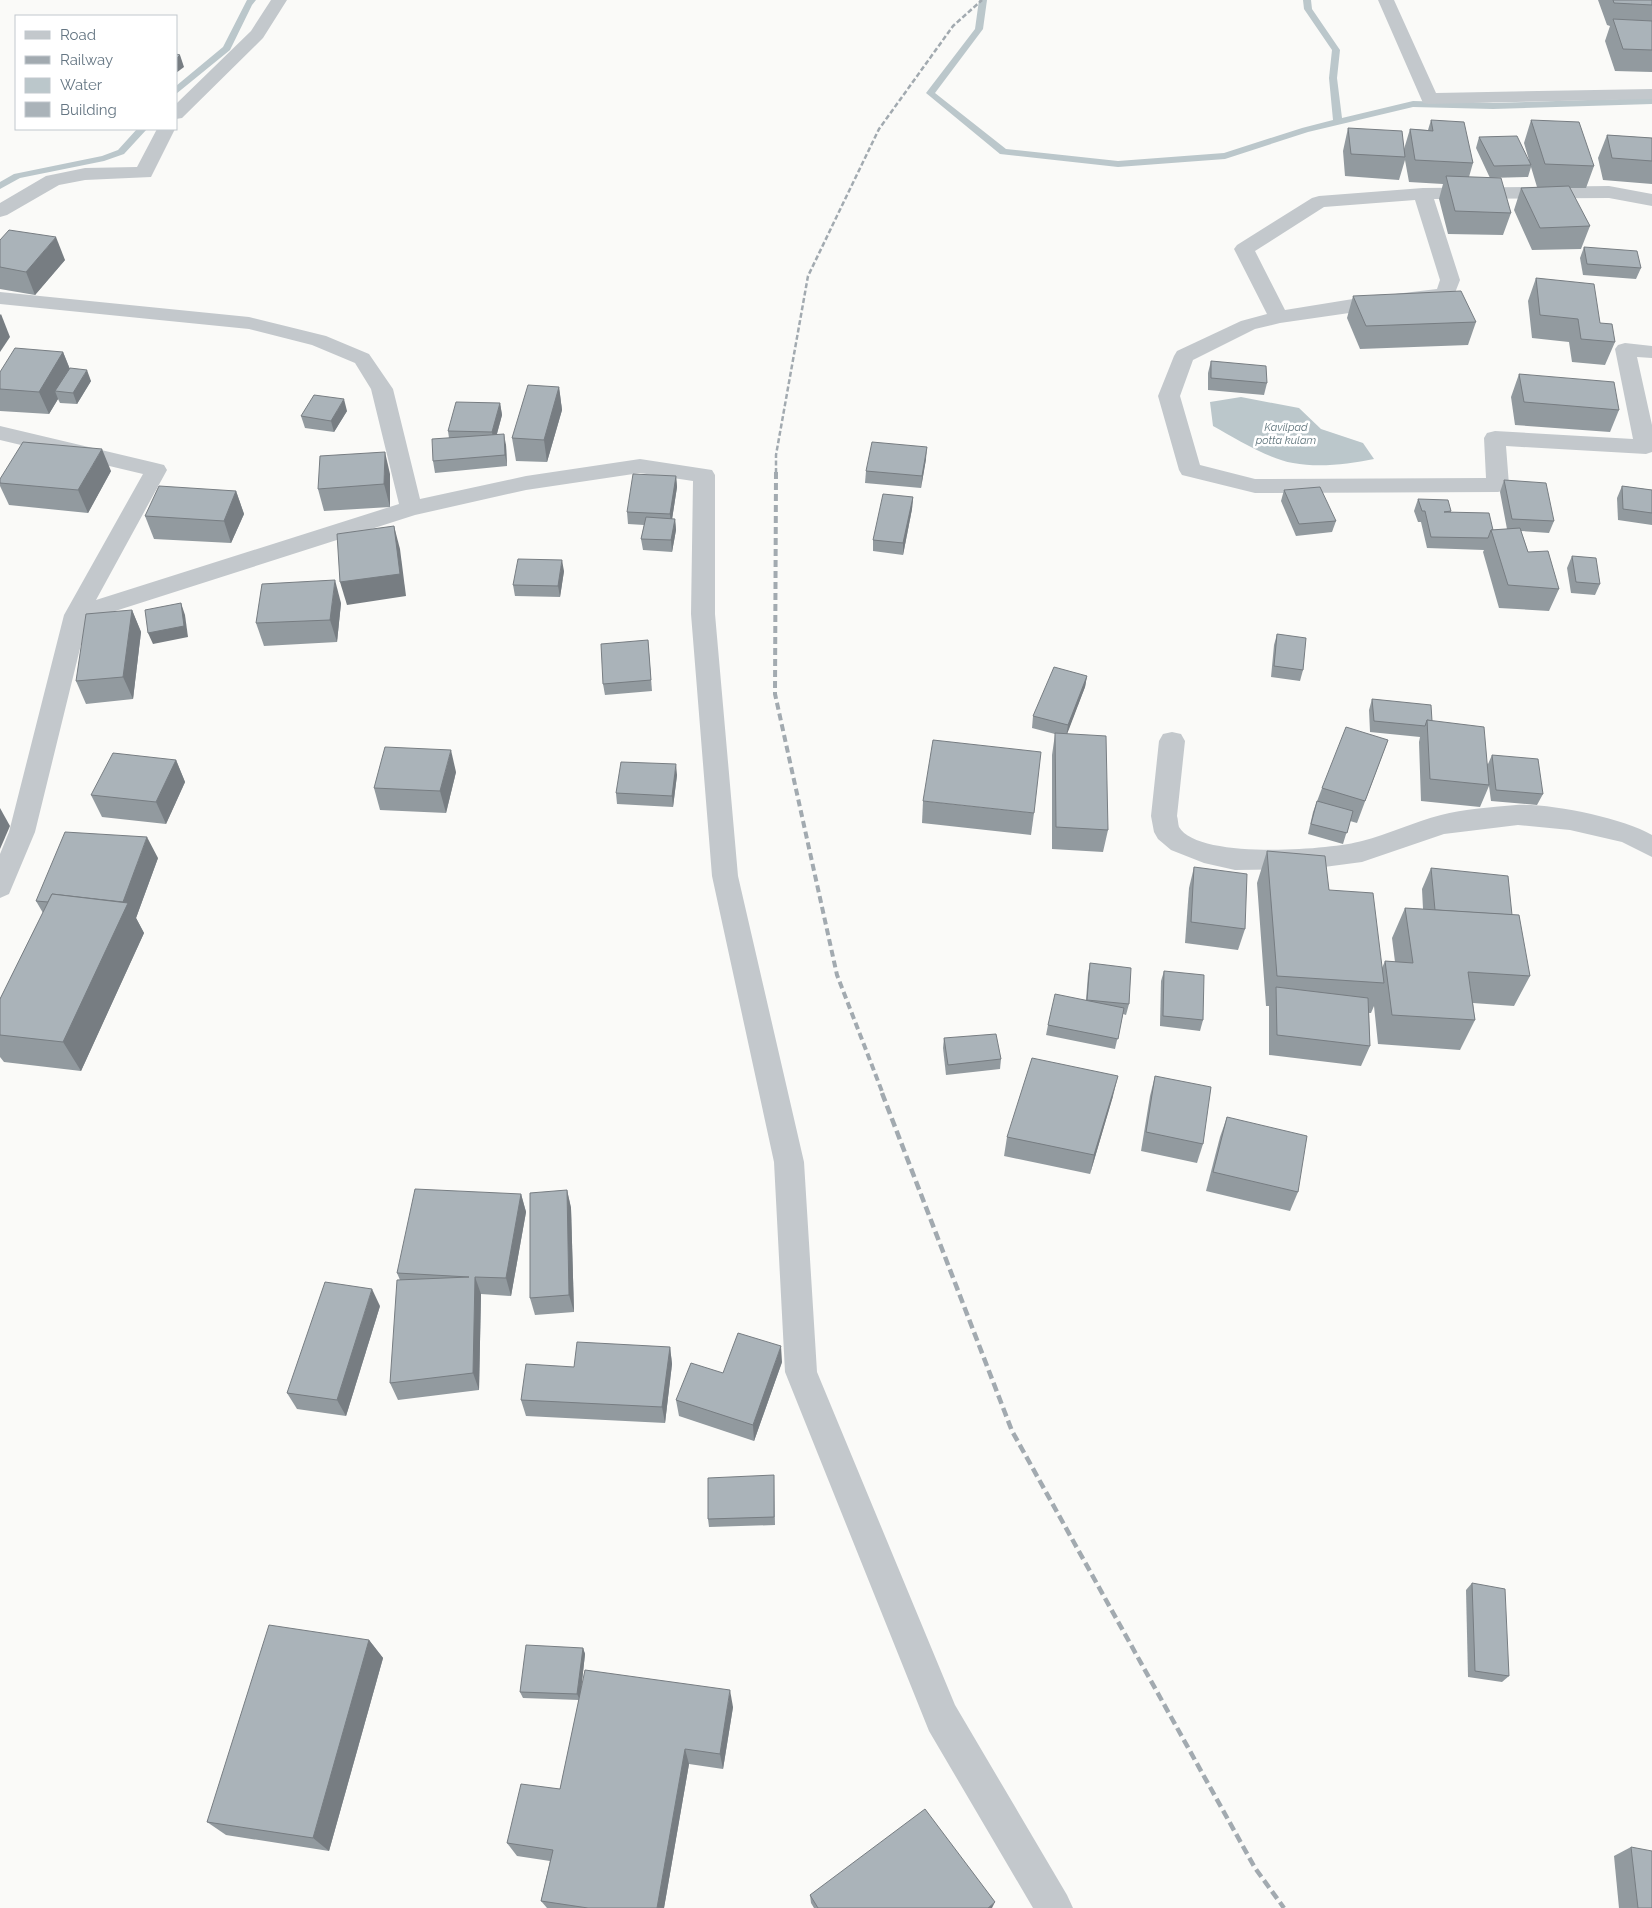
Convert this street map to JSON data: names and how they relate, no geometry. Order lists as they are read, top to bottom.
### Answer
{
  "water": ["Kavilpad potta kulam"],
  "legend": [
    "Road",
    "Railway",
    "Water",
    "Building"
  ]
}
